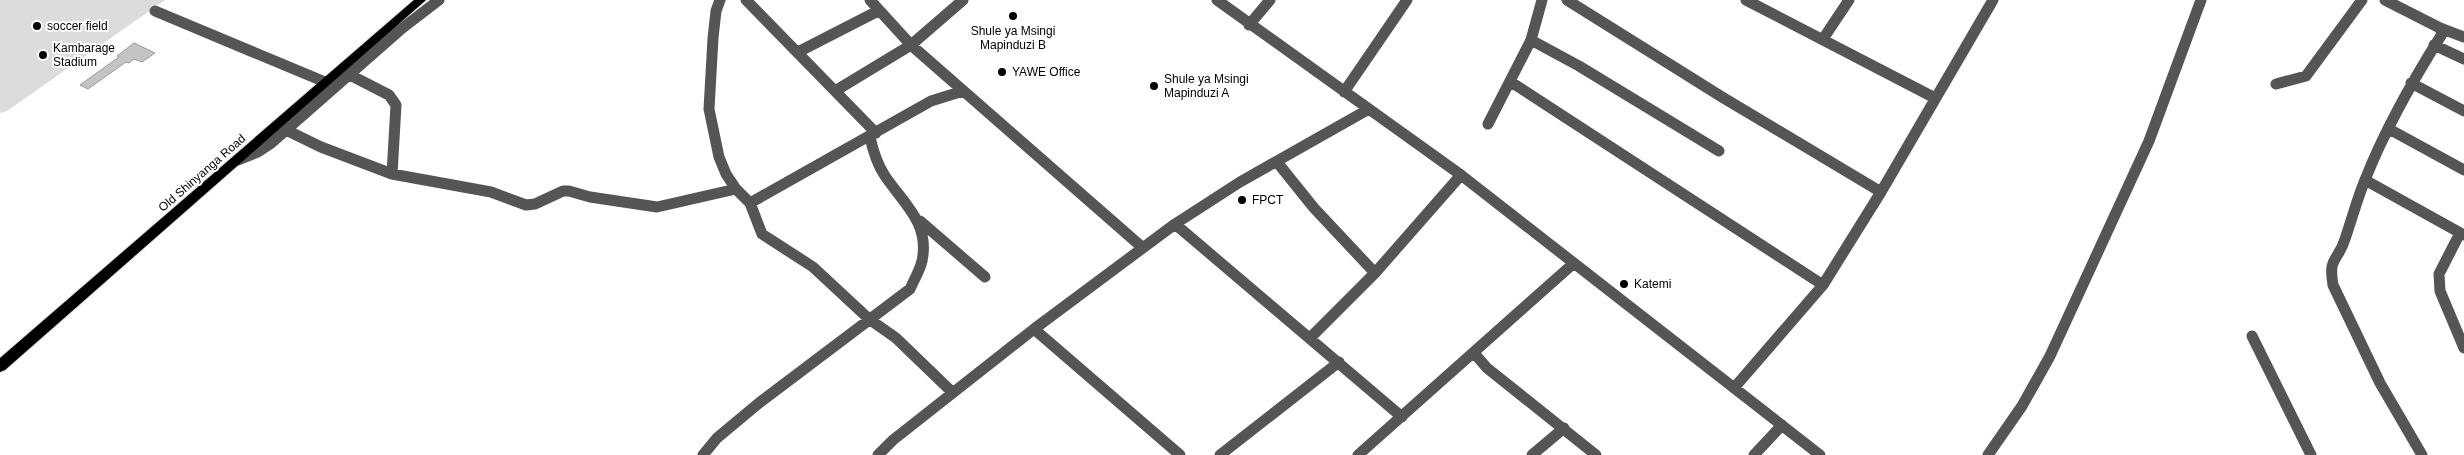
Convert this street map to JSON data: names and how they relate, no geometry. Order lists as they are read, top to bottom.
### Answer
{
  "streets": {
    "main road": ["Old Shinyanga Road"]
  },
  "places": [
    "Shule ya Msingi Mapinduzi B",
    "soccer field",
    "Kambarage Stadium",
    "YAWE Office",
    "Shule ya Msingi Mapinduzi A",
    "FPCT",
    "Katemi"
  ]
}
